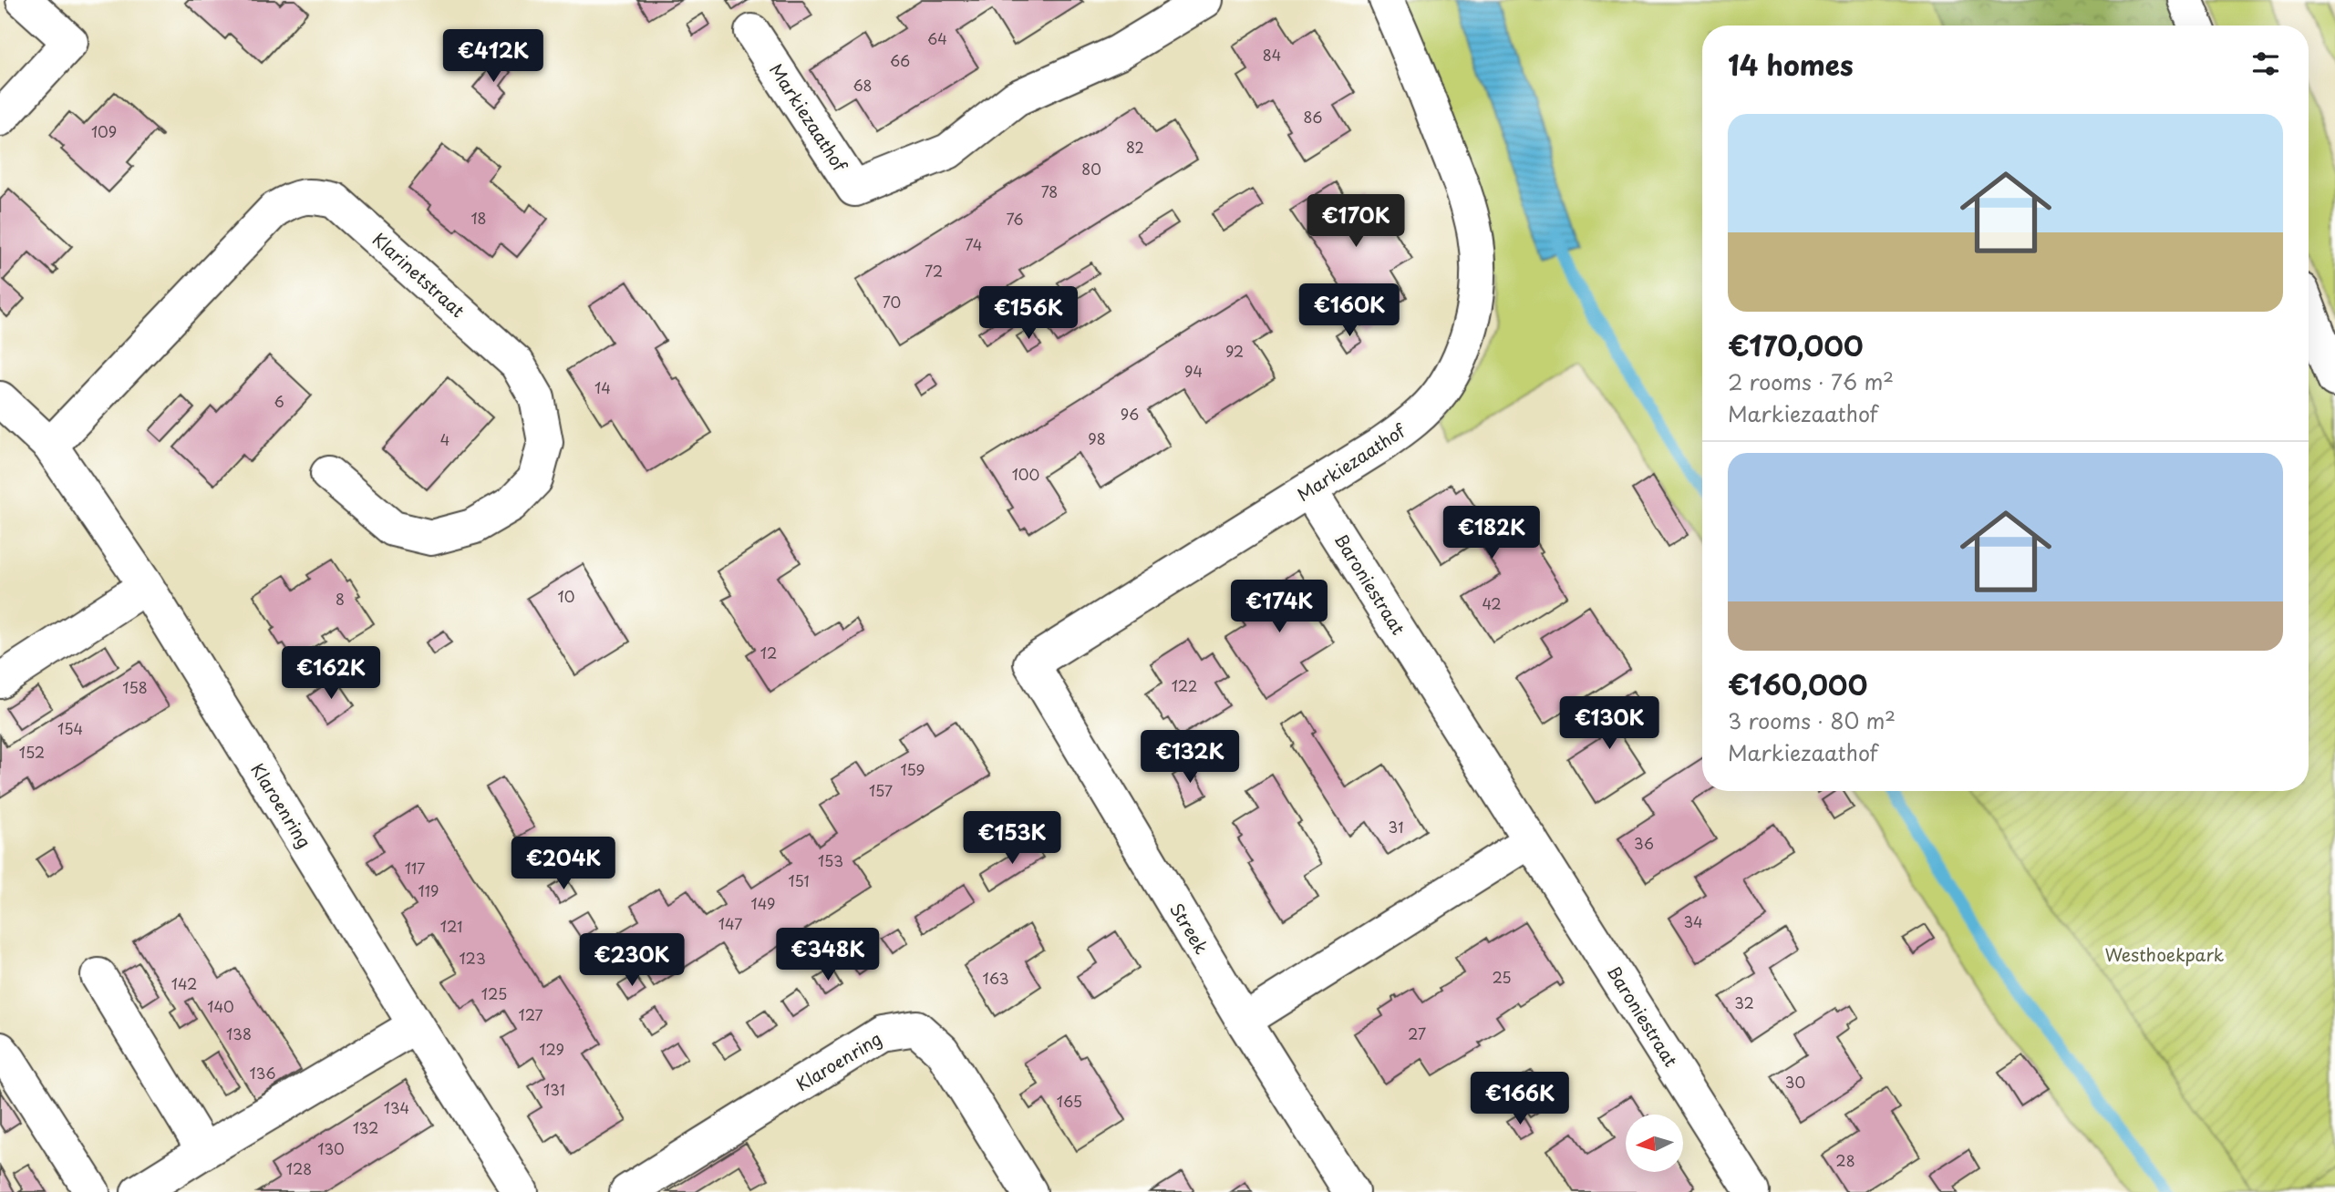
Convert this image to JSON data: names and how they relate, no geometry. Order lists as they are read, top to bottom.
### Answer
{
  "streets": {
    "street": [
      "Markiezaathof",
      "Klarinetstraat",
      "Baroniestraat",
      "Klaroenring",
      "Streek"
    ]
  },
  "crossings": [
    ["Markiezaathof", "Baroniestraat"],
    ["Markiezaathof", "Streek"],
    ["Klarinetstraat", "Klaroenring"]
  ],
  "parks": ["Westhoekpark"],
  "house_numbers": [
    "64",
    "84",
    "66",
    "68",
    "86",
    "109",
    "82",
    "80",
    "78",
    "18",
    "76",
    "74",
    "72",
    "70",
    "92",
    "94",
    "14",
    "6",
    "96",
    "98",
    "4",
    "100",
    "10",
    "8",
    "42",
    "12",
    "122",
    "158",
    "154",
    "152",
    "159",
    "157",
    "31",
    "36",
    "153",
    "117",
    "151",
    "119",
    "149",
    "34",
    "147",
    "121",
    "123",
    "25",
    "163",
    "142",
    "125",
    "32",
    "140",
    "127",
    "138",
    "27",
    "129",
    "136",
    "30",
    "131",
    "165",
    "134",
    "132",
    "130",
    "28",
    "128"
  ],
  "north": "left",
  "page": {
    "heading": "14 homes",
    "price": [
      "€412K",
      "€170K",
      "€160K",
      "€156K",
      "€182K",
      "€174K",
      "€162K",
      "€130K",
      "€132K",
      "€153K",
      "€204K",
      "€348K",
      "€230K",
      "€166K"
    ],
    "list": [
      {
        "name": "€170,000",
        "note": "2 rooms · 76 m² · Markiezaathof"
      },
      {
        "name": "€160,000",
        "note": "3 rooms · 80 m² · Markiezaathof"
      }
    ]
  }
}
